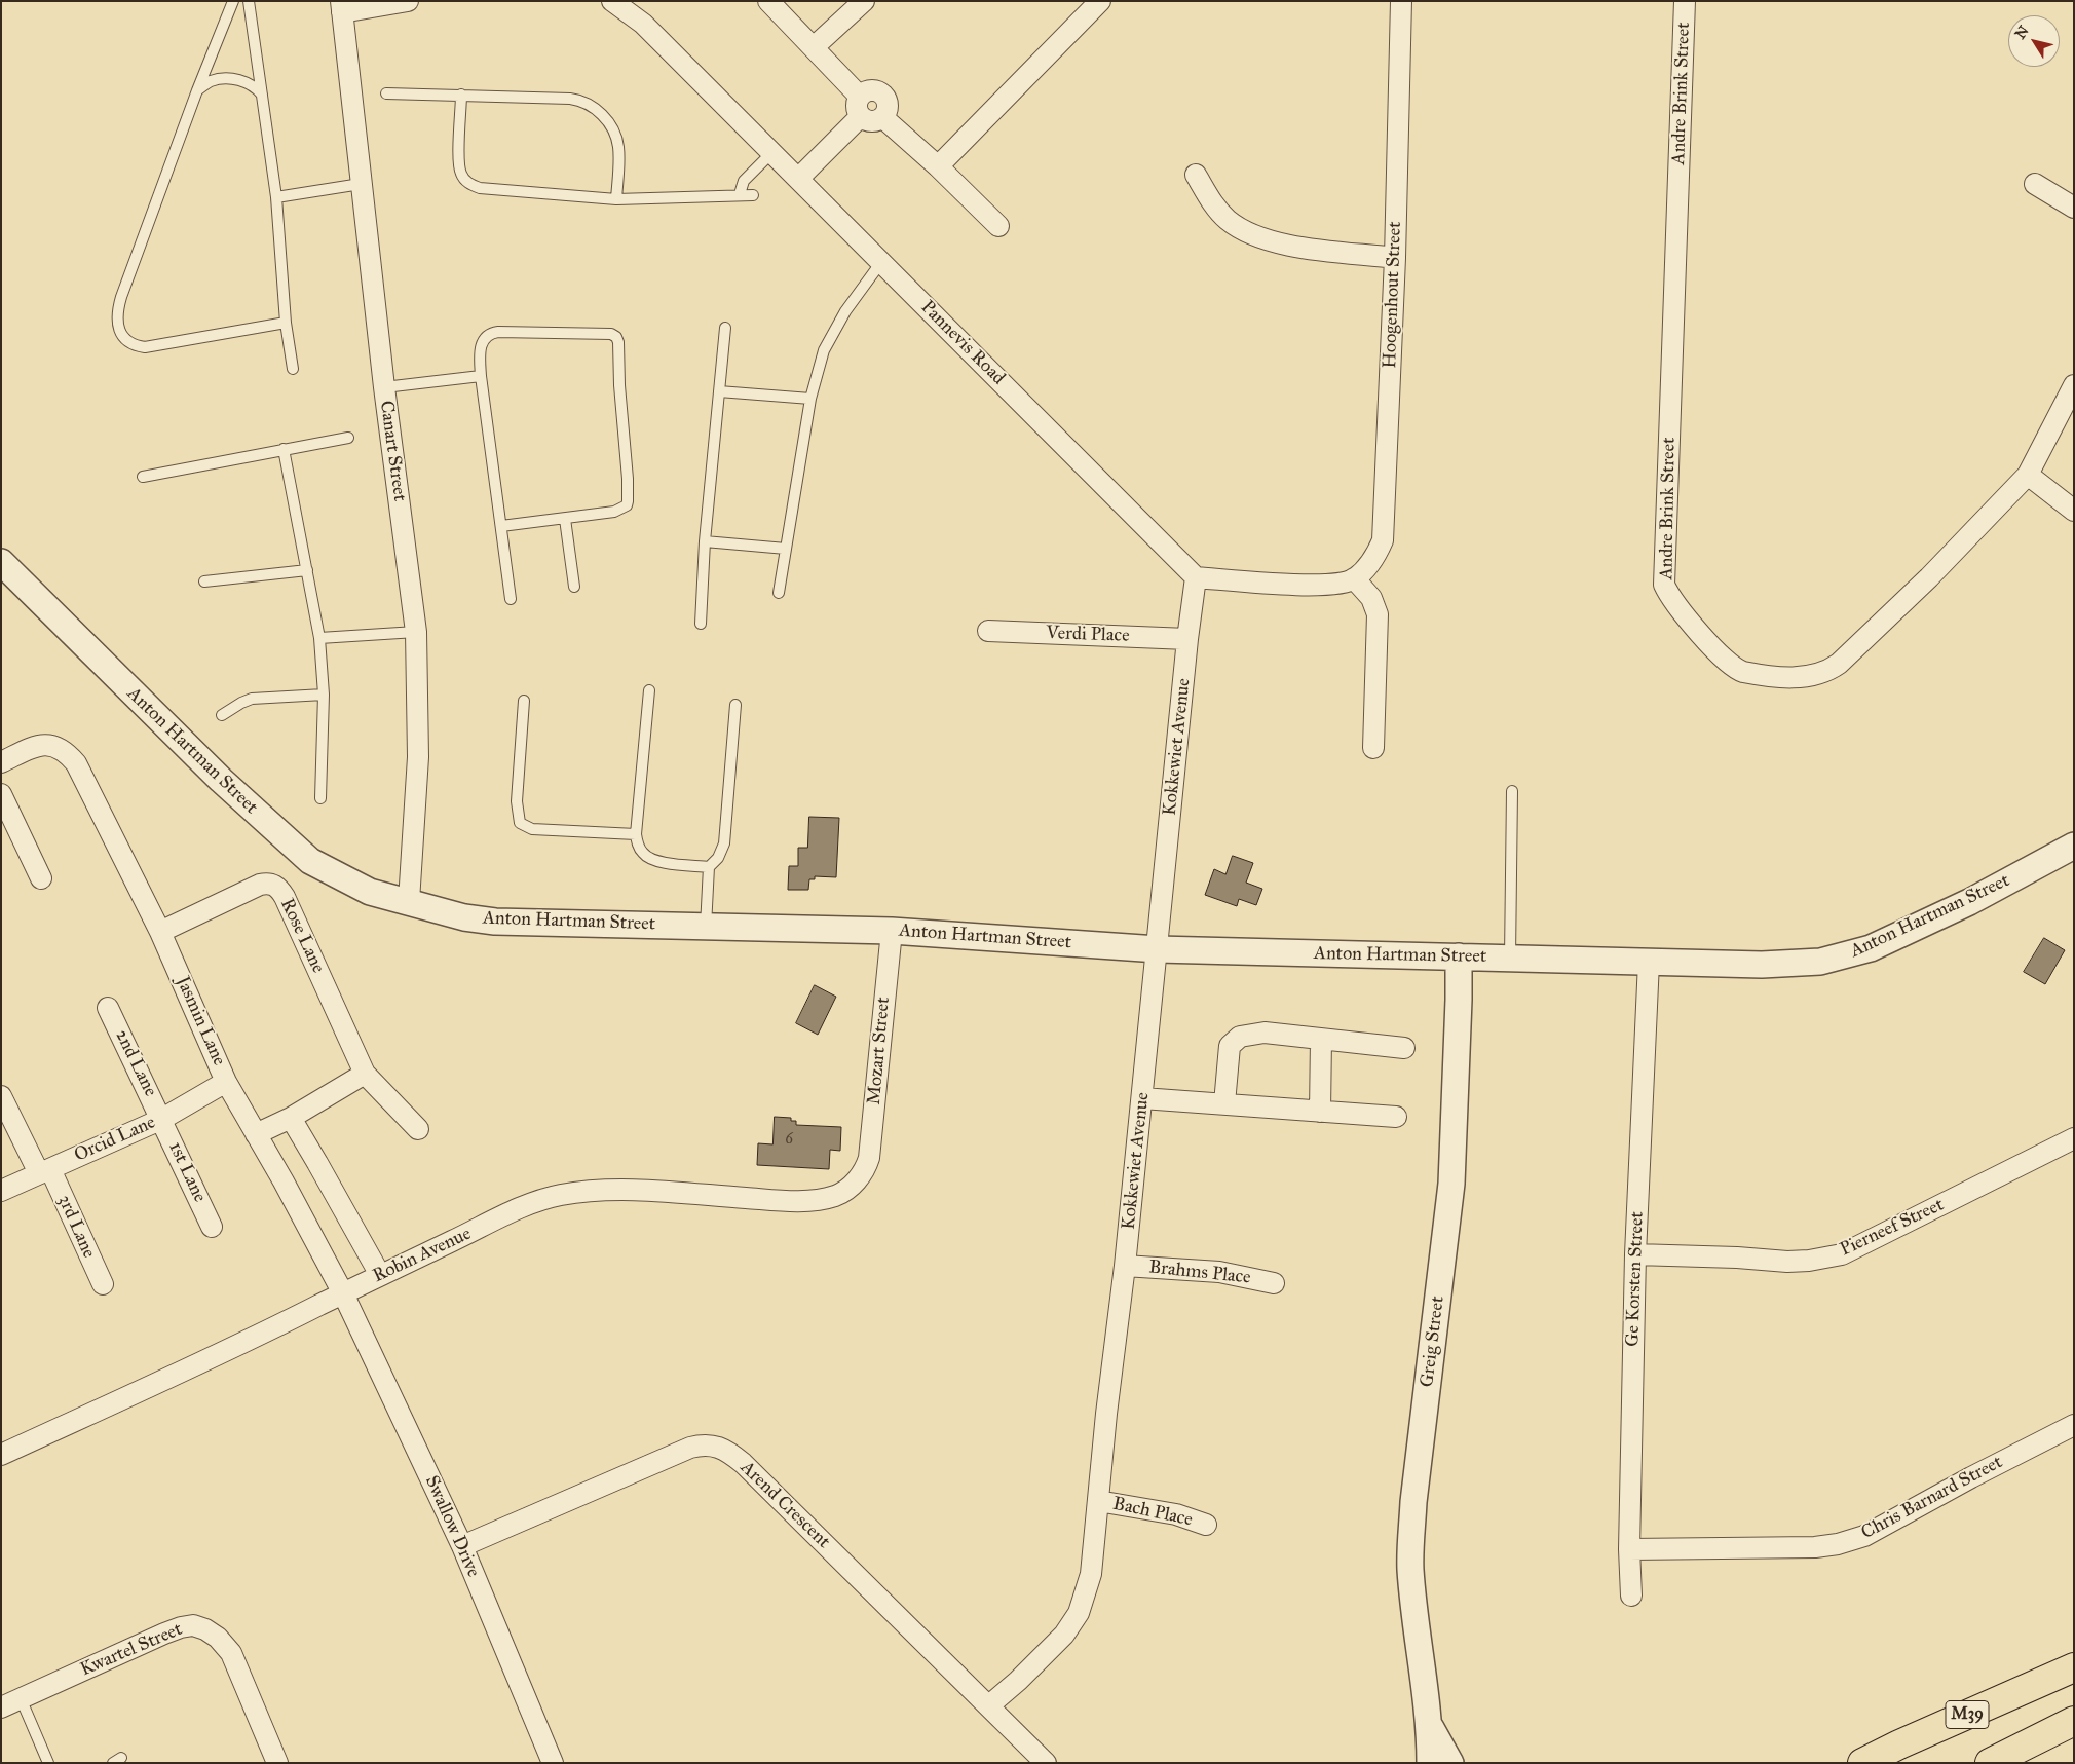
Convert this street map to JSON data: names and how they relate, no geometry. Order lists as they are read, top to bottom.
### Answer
{
  "streets": {
    "main road": ["M39"],
    "street": [
      "Andre Brink Street",
      "Hoogenhout Street",
      "Pannevis Road",
      "Canart Street",
      "Verdi Place",
      "Kokkewiet Avenue",
      "Anton Hartman Street",
      "Rose Lane",
      "Jasmin Lane",
      "Mozart Street",
      "2nd Lane",
      "Orcid Lane",
      "1st Lane",
      "3rd Lane",
      "Pierneef Street",
      "Robin Avenue",
      "Brahms Place",
      "Ge Korsten Street",
      "Greig Street",
      "Chris Barnard Street",
      "Arend Crescent",
      "Bach Place",
      "Swallow Drive",
      "Kwartel Street"
    ]
  },
  "crossings": [
    ["Pannevis Road", "Kokkewiet Avenue"],
    ["Canart Street", "Anton Hartman Street"],
    ["Verdi Place", "Kokkewiet Avenue"],
    ["Kokkewiet Avenue", "Anton Hartman Street"],
    ["Kokkewiet Avenue", "Brahms Place"],
    ["Kokkewiet Avenue", "Arend Crescent"],
    ["Kokkewiet Avenue", "Bach Place"],
    ["Anton Hartman Street", "Mozart Street"],
    ["Anton Hartman Street", "Ge Korsten Street"],
    ["Anton Hartman Street", "Greig Street"],
    ["Rose Lane", "Jasmin Lane"],
    ["Jasmin Lane", "Orcid Lane"],
    ["Jasmin Lane", "Robin Avenue"],
    ["Jasmin Lane", "Swallow Drive"],
    ["Mozart Street", "Robin Avenue"],
    ["2nd Lane", "Orcid Lane"],
    ["2nd Lane", "1st Lane"],
    ["Orcid Lane", "1st Lane"],
    ["Orcid Lane", "3rd Lane"],
    ["Pierneef Street", "Ge Korsten Street"],
    ["Robin Avenue", "Swallow Drive"],
    ["Ge Korsten Street", "Chris Barnard Street"],
    ["Arend Crescent", "Swallow Drive"]
  ],
  "house_numbers": ["6"],
  "north": "top left"
}
